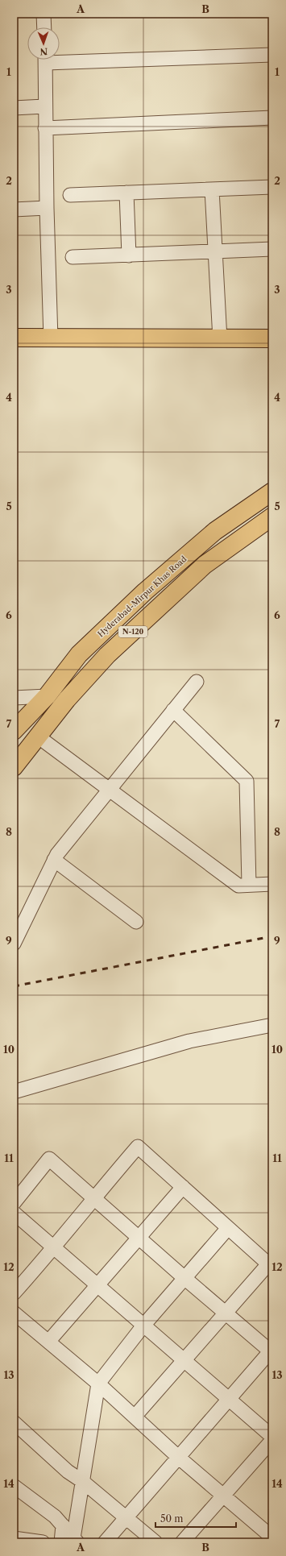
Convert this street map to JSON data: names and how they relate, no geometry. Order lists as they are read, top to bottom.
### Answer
{
  "streets": {
    "main road": ["Hyderabad-Mirpur Khas Road", "N-120"]
  },
  "scale_bar": "50 m",
  "north": "bottom",
  "grid": {
    "columns": ["A", "B"],
    "rows": [
      "1",
      "2",
      "3",
      "4",
      "5",
      "6",
      "7",
      "8",
      "9",
      "10",
      "11",
      "12",
      "13",
      "14"
    ]
  }
}
